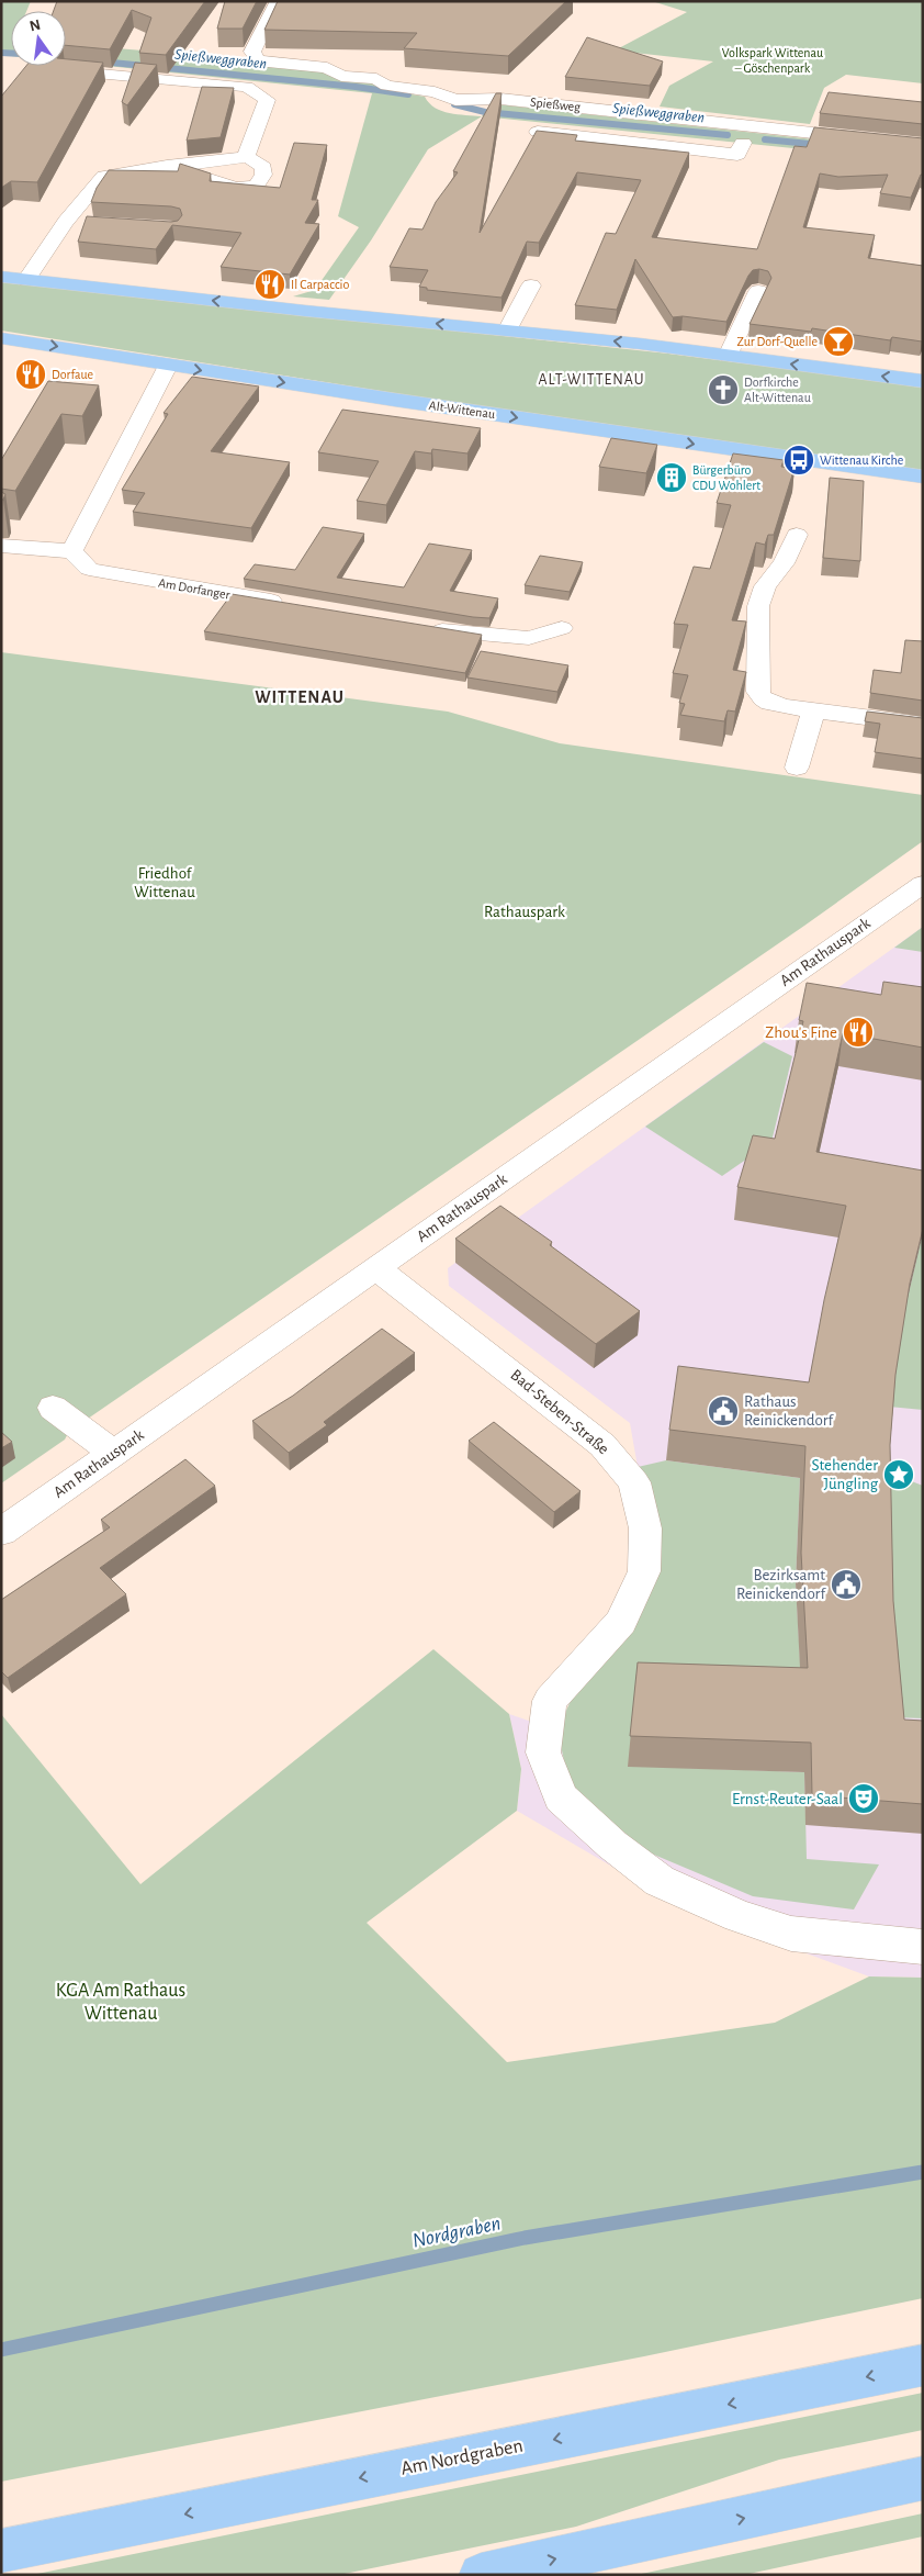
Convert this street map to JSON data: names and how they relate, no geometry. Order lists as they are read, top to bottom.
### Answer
{
  "streets": {
    "main road": ["Alt-Wittenau", "Am Nordgraben"],
    "street": [
      "Spießweg",
      "Am Dorfanger",
      "Am Rathauspark",
      "Bad-Steben-Straße"
    ]
  },
  "crossings": [
    ["Am Rathauspark", "Bad-Steben-Straße"]
  ],
  "districts": ["ALT-WITTENAU", "WITTENAU"],
  "water": ["Spießweggraben", "Nordgraben"],
  "parks": [
    "Volkspark Wittenau – Göschenpark",
    "Friedhof Wittenau",
    "Rathauspark",
    "KGA Am Rathaus Wittenau"
  ],
  "places": {
    "restaurant": ["Il Carpaccio", "Dorfaue", "Zhou's Fine"],
    "bar": ["Zur Dorf-Quelle"],
    "church": ["Dorfkirche Alt-Wittenau"],
    "bus stop": ["Wittenau Kirche"],
    "building": ["Bürgerbüro CDU Wohlert"],
    "public building": ["Rathaus Reinickendorf", "Bezirksamt Reinickendorf"],
    "place": ["Stehender Jüngling"],
    "theatre": ["Ernst-Reuter-Saal"]
  },
  "north": "top"
}
